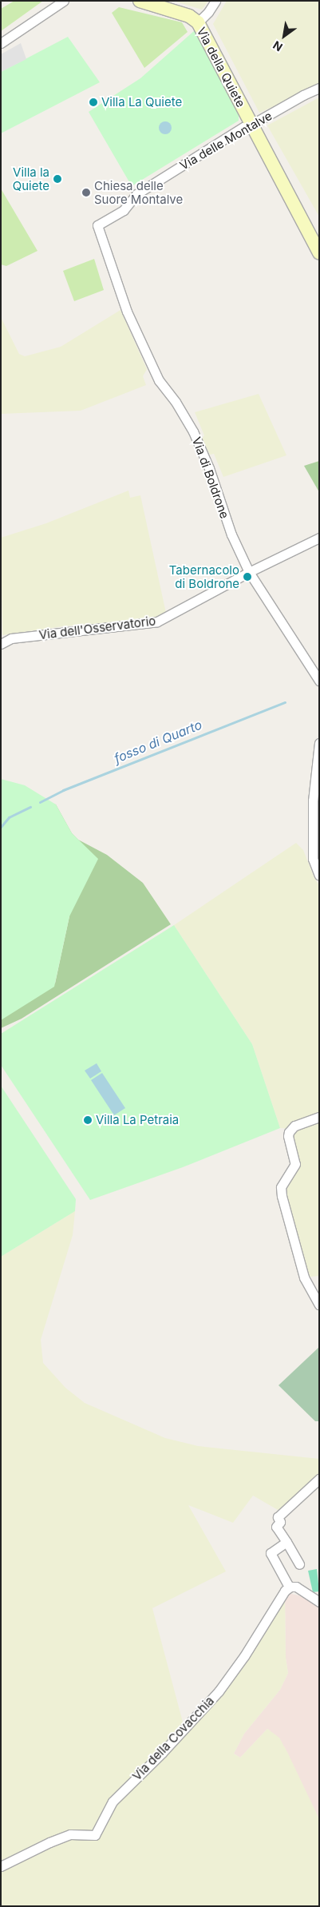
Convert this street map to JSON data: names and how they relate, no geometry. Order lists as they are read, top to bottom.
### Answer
{
  "streets": {
    "main road": ["Via della Quiete"],
    "street": [
      "Via delle Montalve",
      "Via di Boldrone",
      "Via dell'Osservatorio",
      "Via della Covacchia"
    ]
  },
  "crossings": [
    ["Via della Quiete", "Via delle Montalve"],
    ["Via delle Montalve", "Via di Boldrone"],
    ["Via di Boldrone", "Via dell'Osservatorio"]
  ],
  "water": ["fosso di Quarto"],
  "places": [
    "Villa La Quiete",
    "Villa la Quiete",
    "Chiesa delle Suore Montalve",
    "Tabernacolo di Boldrone",
    "Villa La Petraia"
  ],
  "north": "bottom left"
}
